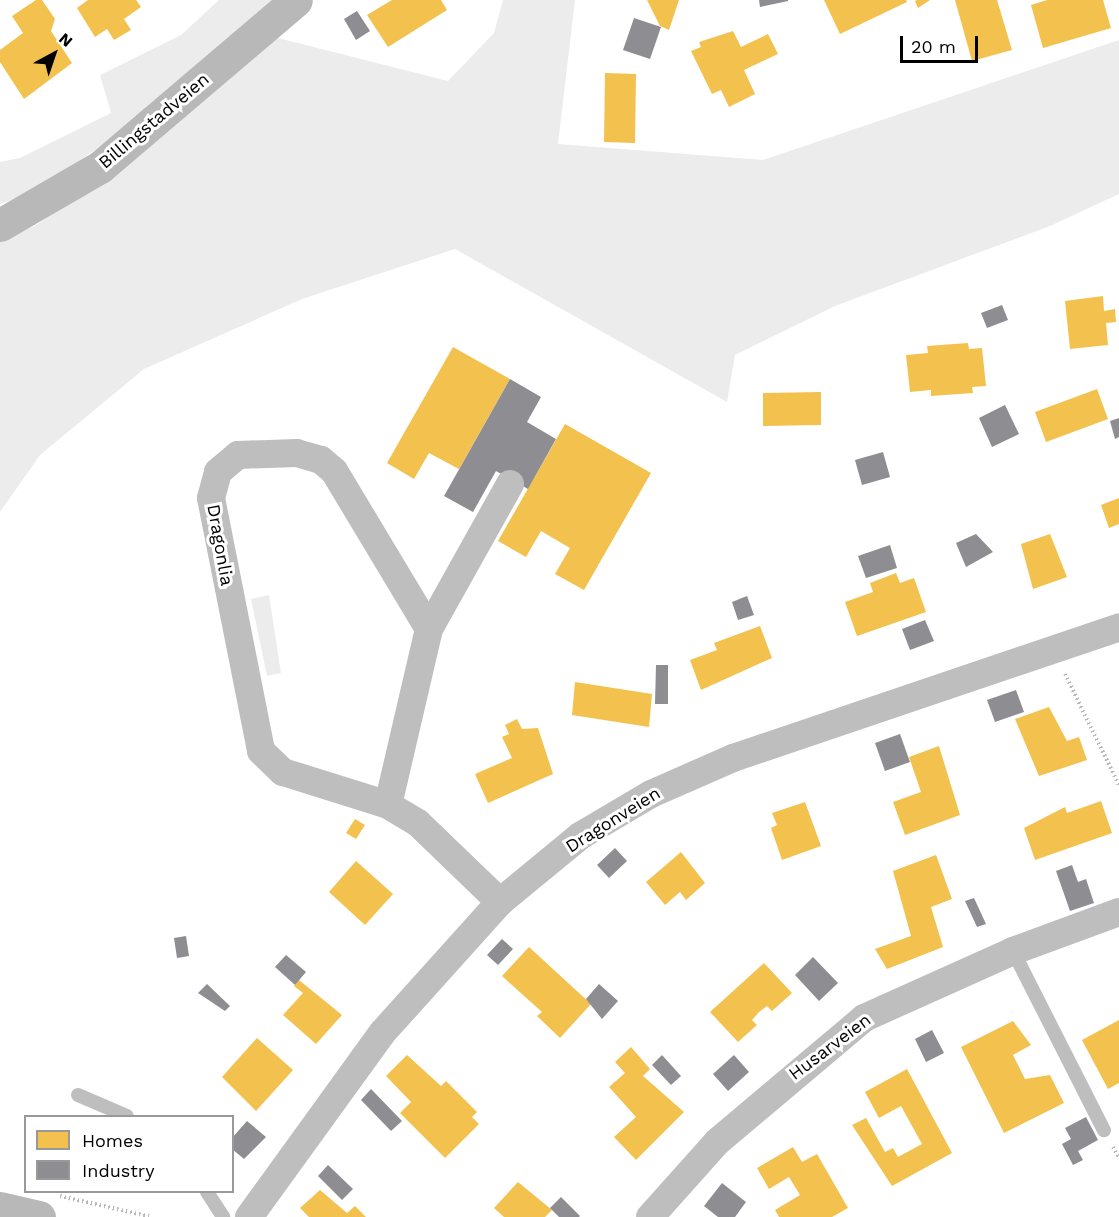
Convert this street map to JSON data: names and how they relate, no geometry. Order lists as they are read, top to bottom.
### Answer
{
  "streets": {
    "main road": ["Billingstadveien"],
    "street": ["Dragonlia", "Dragonveien", "Husarveien"]
  },
  "crossings": [
    ["Dragonlia", "Dragonveien"]
  ],
  "legend": ["Homes", "Industry"],
  "scale_bar": "20 m",
  "north": "top right"
}
